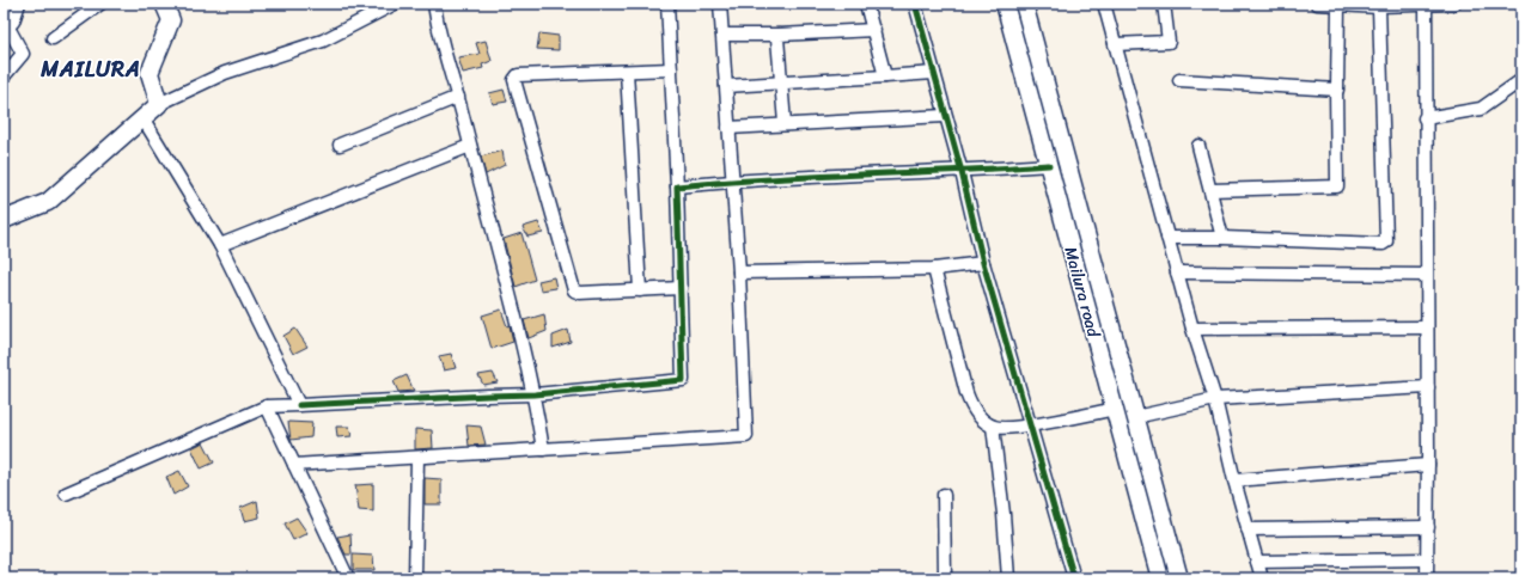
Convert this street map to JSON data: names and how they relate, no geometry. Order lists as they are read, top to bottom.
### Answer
{
  "streets": {
    "street": ["Mailura road"]
  },
  "districts": ["MAILURA"]
}
